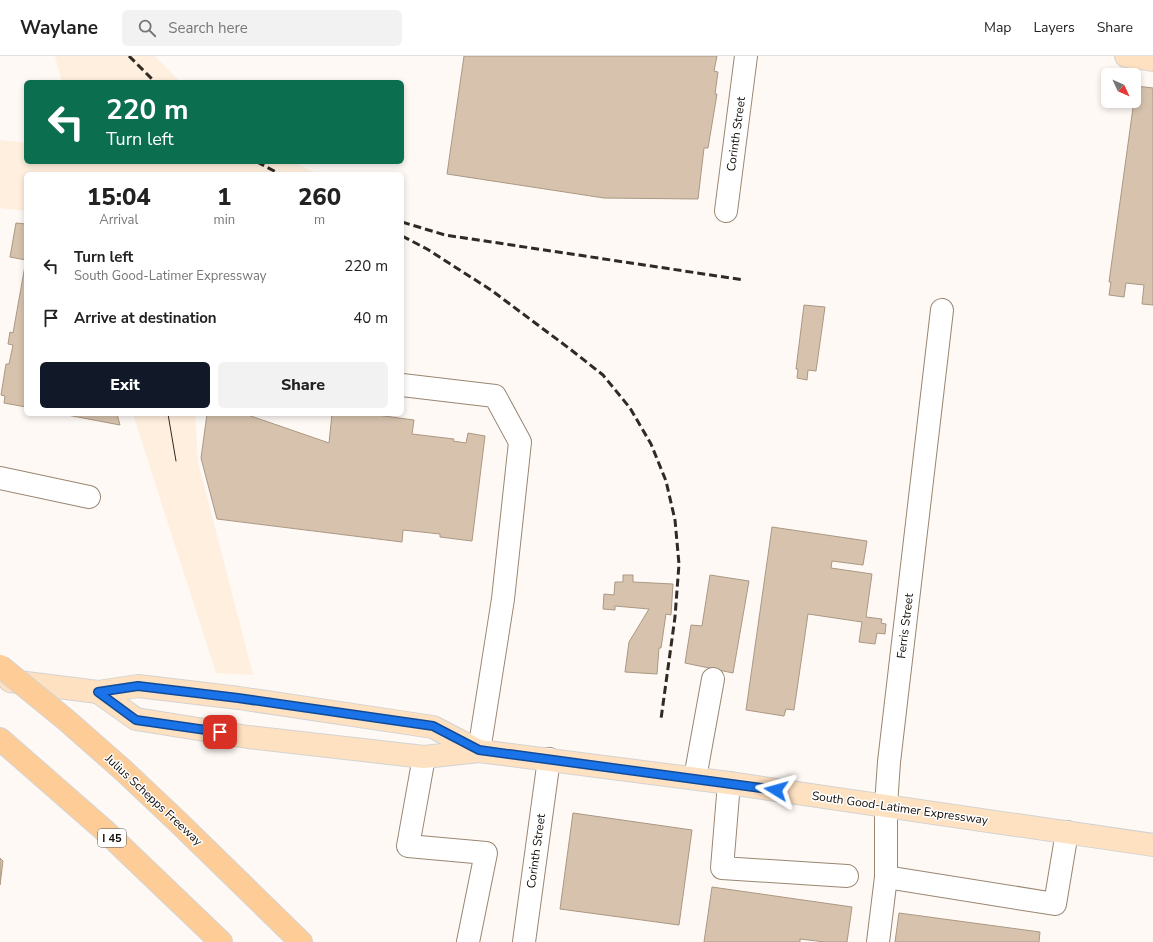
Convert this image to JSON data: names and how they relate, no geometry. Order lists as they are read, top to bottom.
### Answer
{
  "streets": {
    "highway": ["Julius Schepps Freeway", "I 45"],
    "main road": ["South Good-Latimer Expressway"],
    "street": ["Corinth Street", "Ferris Street"]
  },
  "crossings": [
    ["Corinth Street", "South Good-Latimer Expressway"],
    ["Ferris Street", "South Good-Latimer Expressway"]
  ],
  "north": "bottom right",
  "page": {
    "header": "Waylane",
    "search": "Search here",
    "nav": ["Map", "Layers", "Share"],
    "turn": ["220 m", "Turn left"],
    "eta": [
      "15:04",
      "Arrival",
      "1",
      "min",
      "260",
      "m"
    ],
    "list": [
      {
        "name": "Turn left",
        "note": "South Good-Latimer Expressway",
        "value": "220 m"
      },
      {
        "name": "Arrive at destination",
        "value": "40 m"
      }
    ],
    "buttons": ["Exit", "Share"]
  }
}
